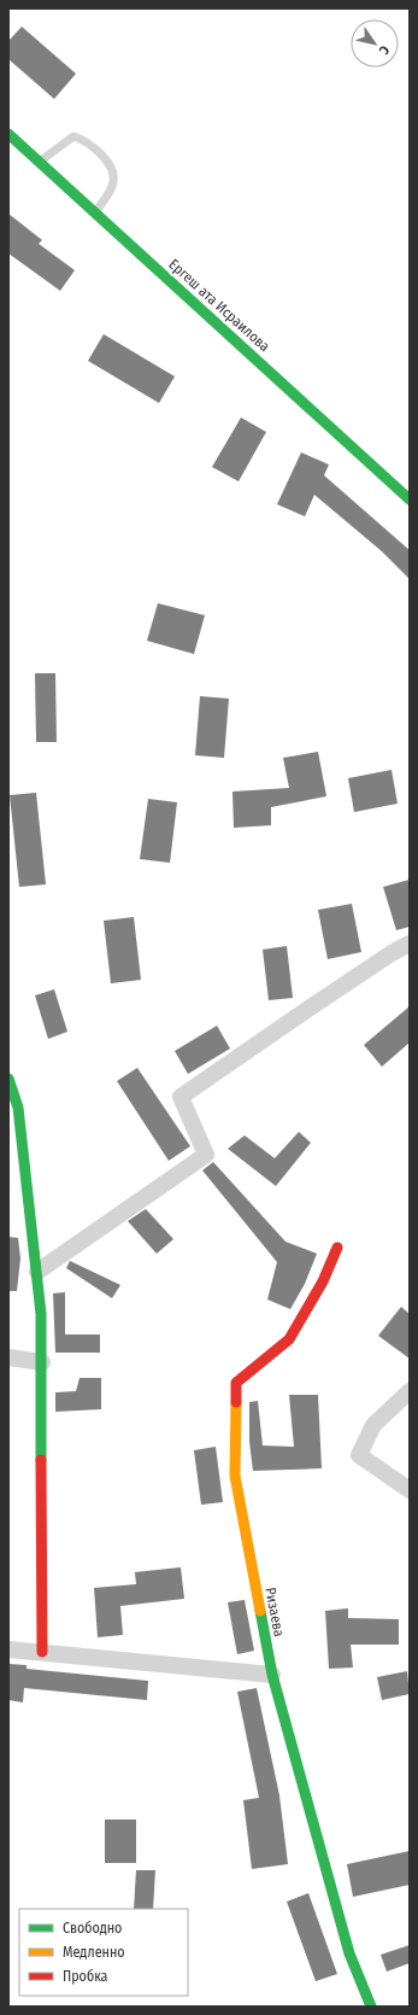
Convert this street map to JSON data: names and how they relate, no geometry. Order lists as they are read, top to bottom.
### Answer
{
  "streets": {
    "street": ["Ергеш ата Исраилова", "Ризаева"]
  },
  "legend": ["Свободно", "Медленно", "Пробка"],
  "north": "bottom right"
}
